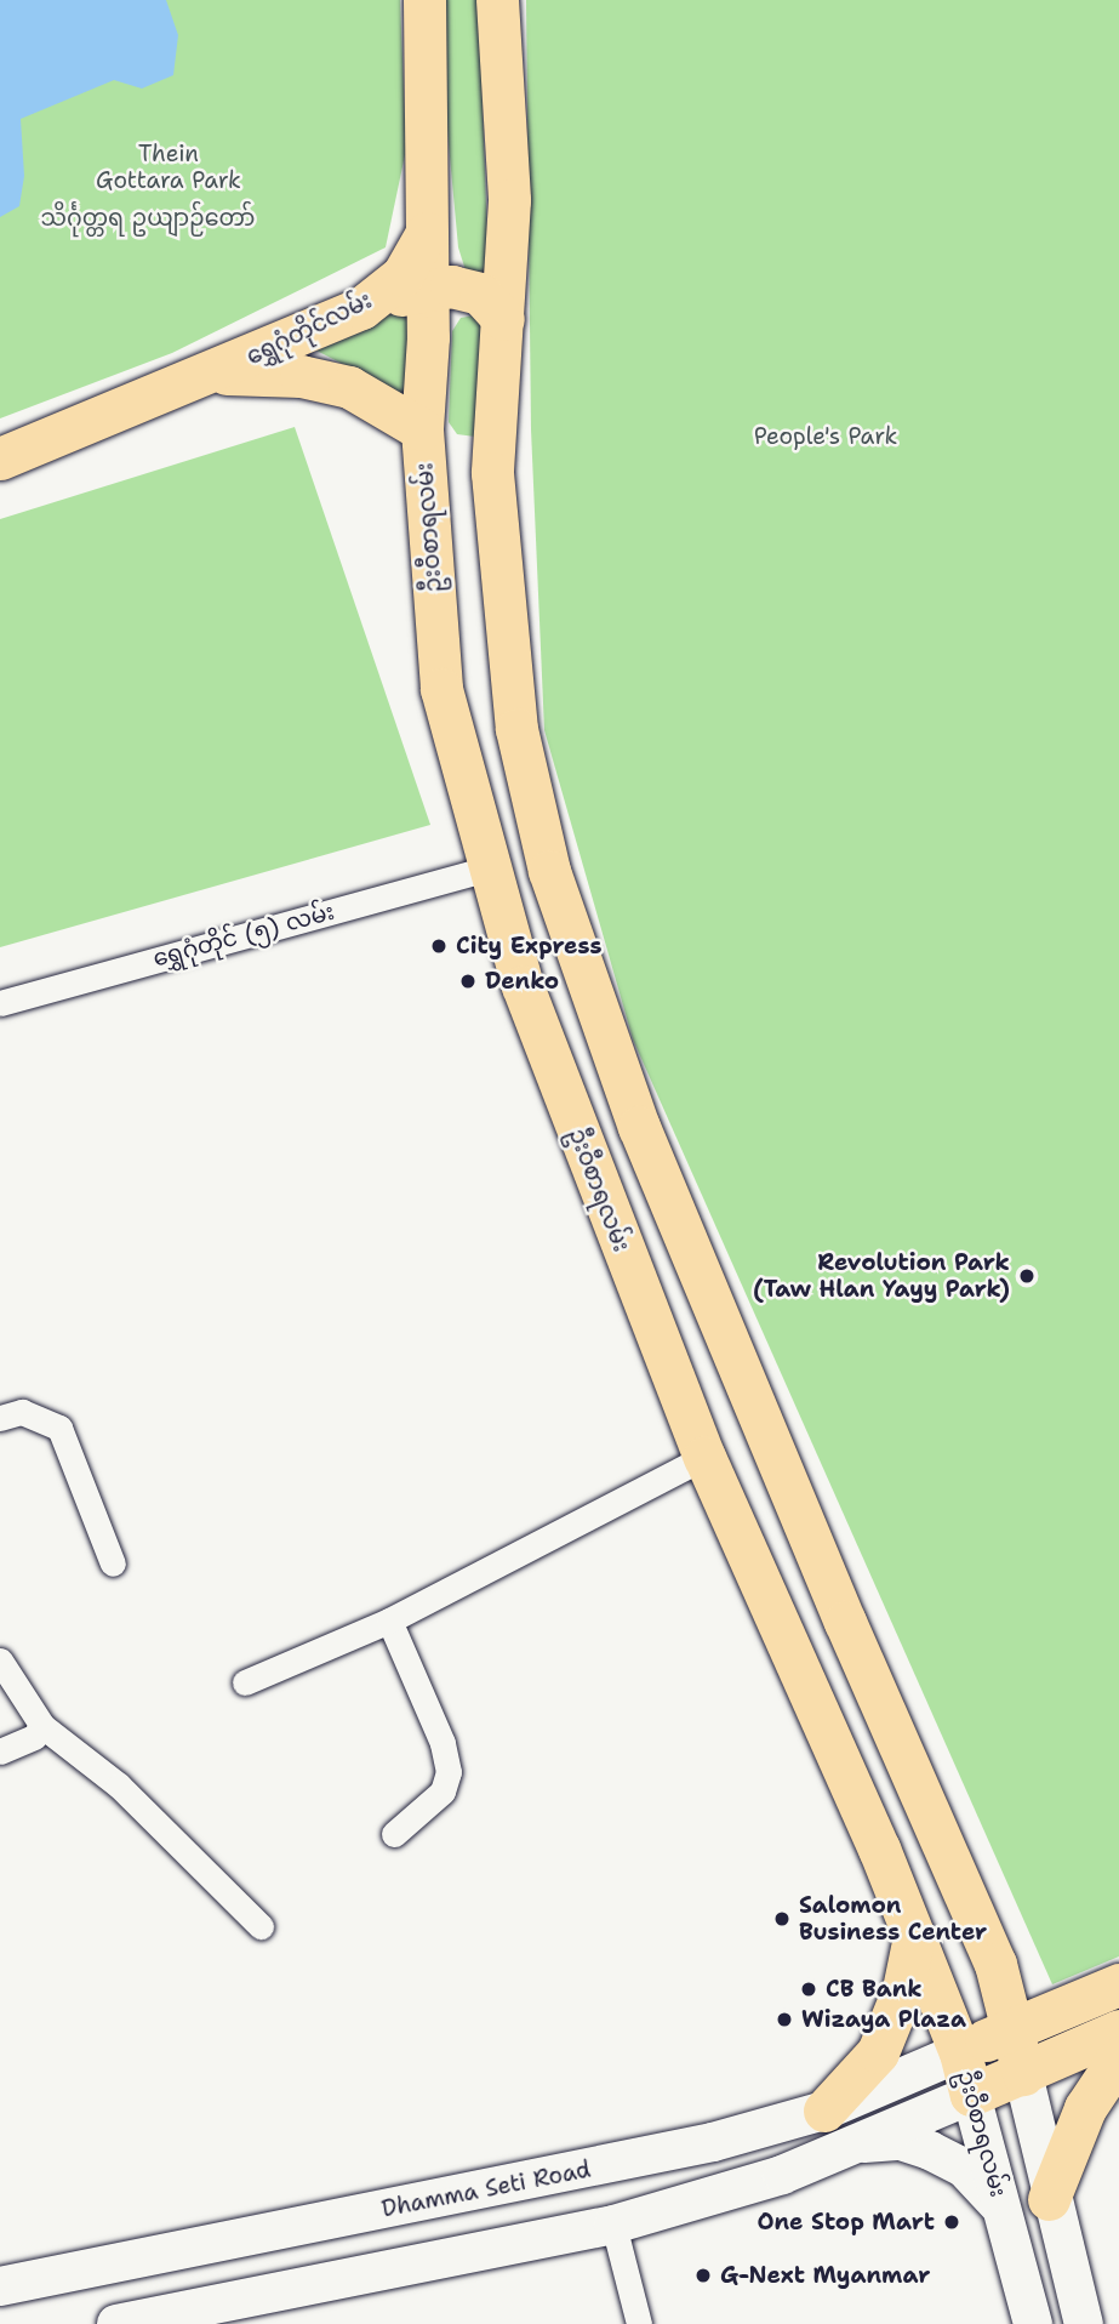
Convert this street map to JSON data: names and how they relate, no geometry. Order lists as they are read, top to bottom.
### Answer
{
  "streets": {
    "main road": ["ရွှေဂုံတိုင်လမ်း", "ဦးဝီစာရလမ်း", "Dhamma Seti Road"],
    "street": ["ရွှေဂုံတိုင် (၅) လမ်း"]
  },
  "crossings": [
    ["ရွှေဂုံတိုင်လမ်း", "ဦးဝီစာရလမ်း"],
    ["ဦးဝီစာရလမ်း", "ရွှေဂုံတိုင် (၅) လမ်း"],
    ["ဦးဝီစာရလမ်း", "Dhamma Seti Road"]
  ],
  "parks": ["Thein Gottara Park", "သိင်္ဂုတ္တရ ဥယျာဉ်တော်", "People's Park"],
  "places": [
    "City Express",
    "Denko",
    "Revolution Park (Taw Hlan Yayy Park)",
    "Salomon Business Center",
    "CB Bank",
    "Wizaya Plaza",
    "One Stop Mart",
    "G-Next Myanmar"
  ]
}
